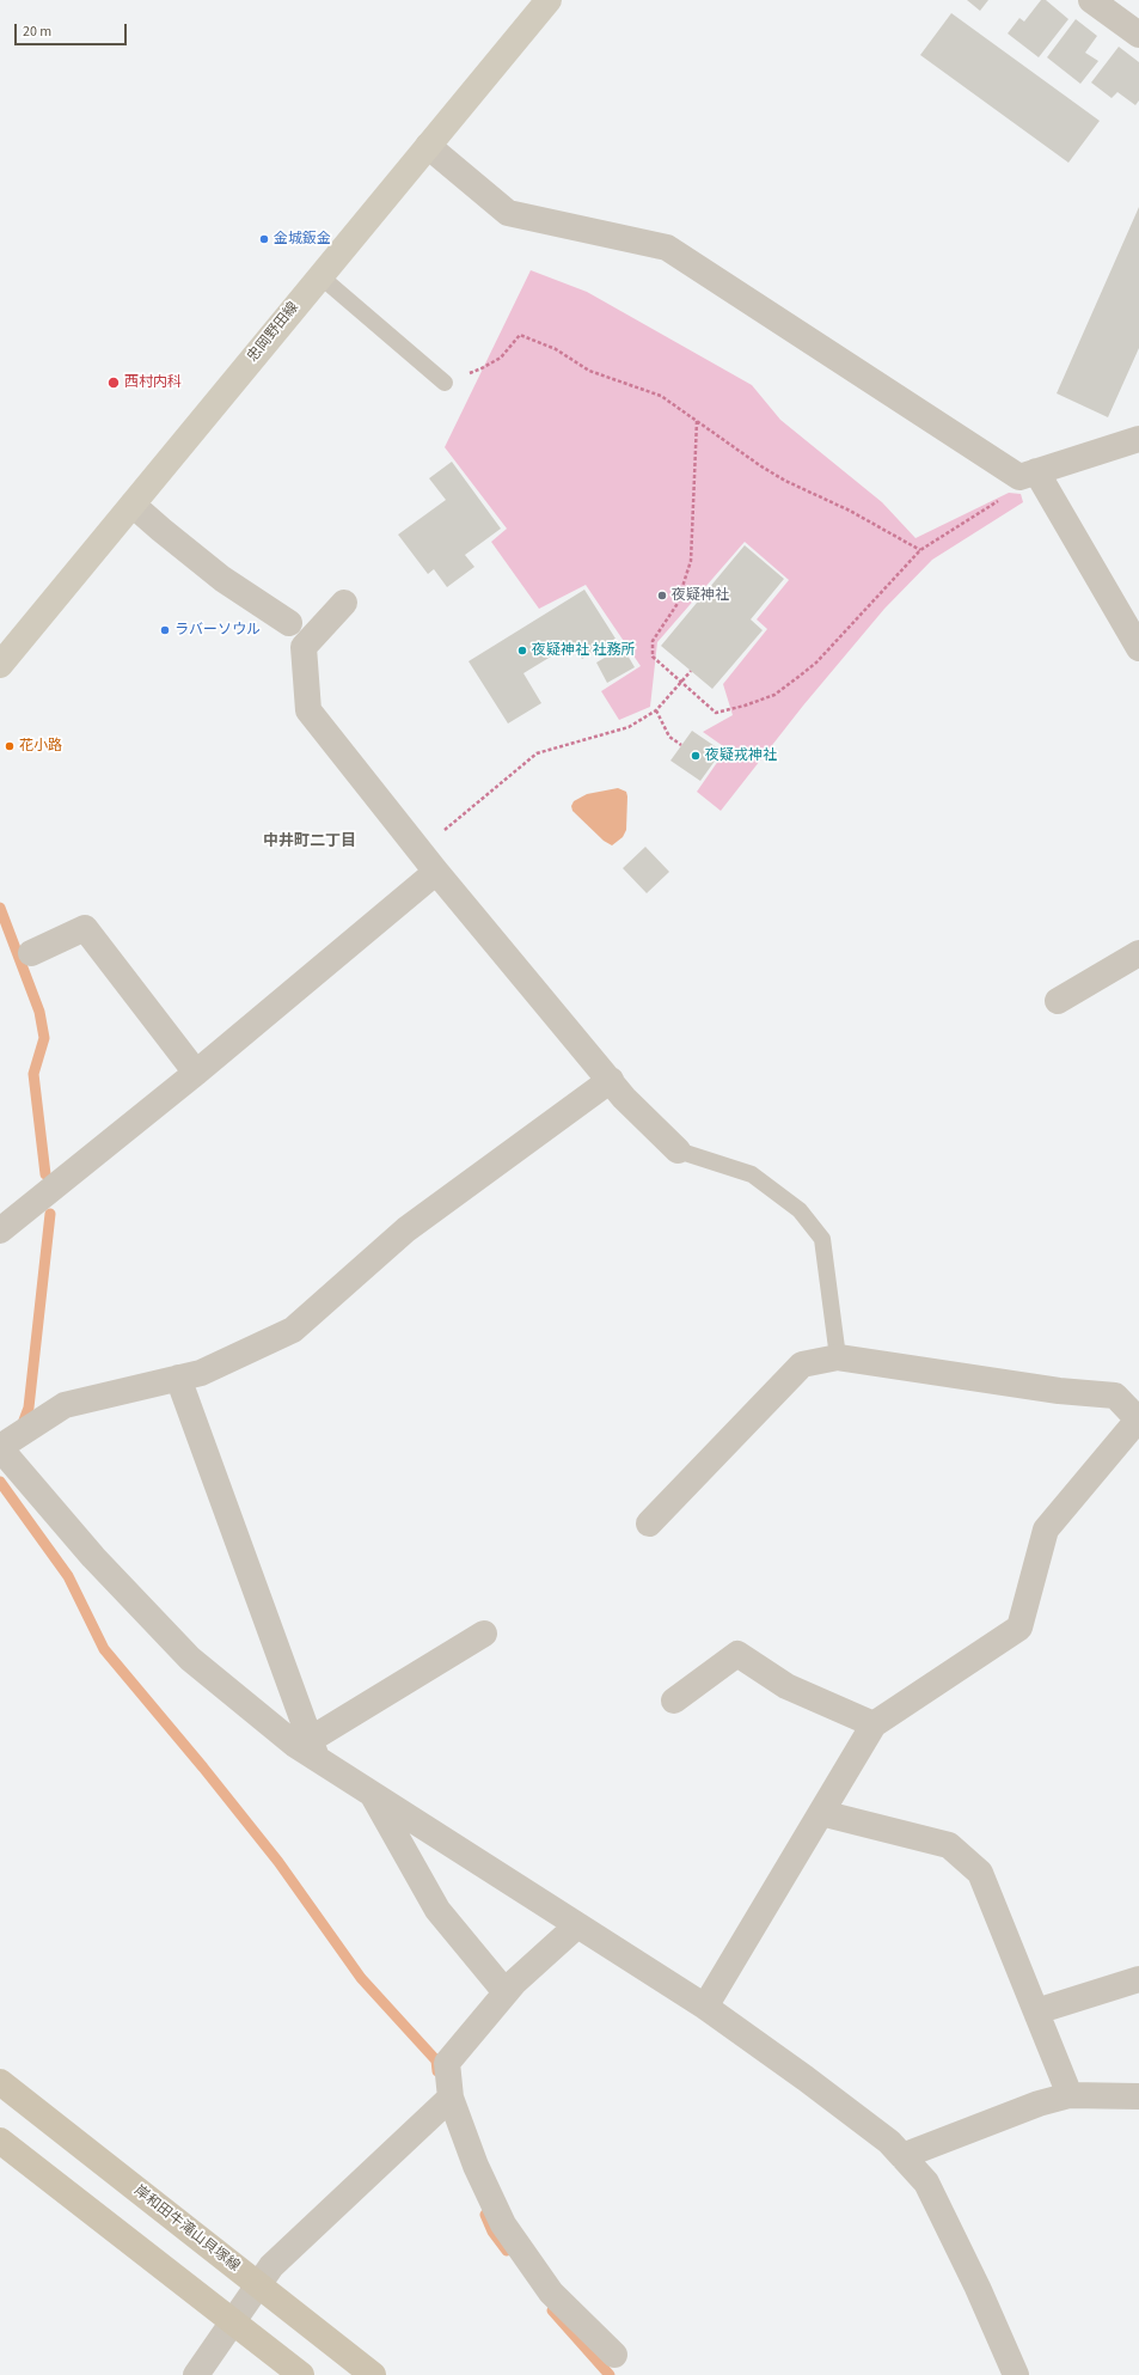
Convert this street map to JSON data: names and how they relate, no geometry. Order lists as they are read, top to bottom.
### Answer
{
  "streets": {
    "main road": ["岸和田牛滝山貝塚線"],
    "street": ["忠岡野田線"]
  },
  "districts": ["中井町二丁目"],
  "places": [
    "金城鈑金",
    "西村内科",
    "夜疑神社",
    "ラバーソウル",
    "夜疑神社 社務所",
    "花小路",
    "夜疑戎神社"
  ],
  "scale_bar": "20 m"
}
